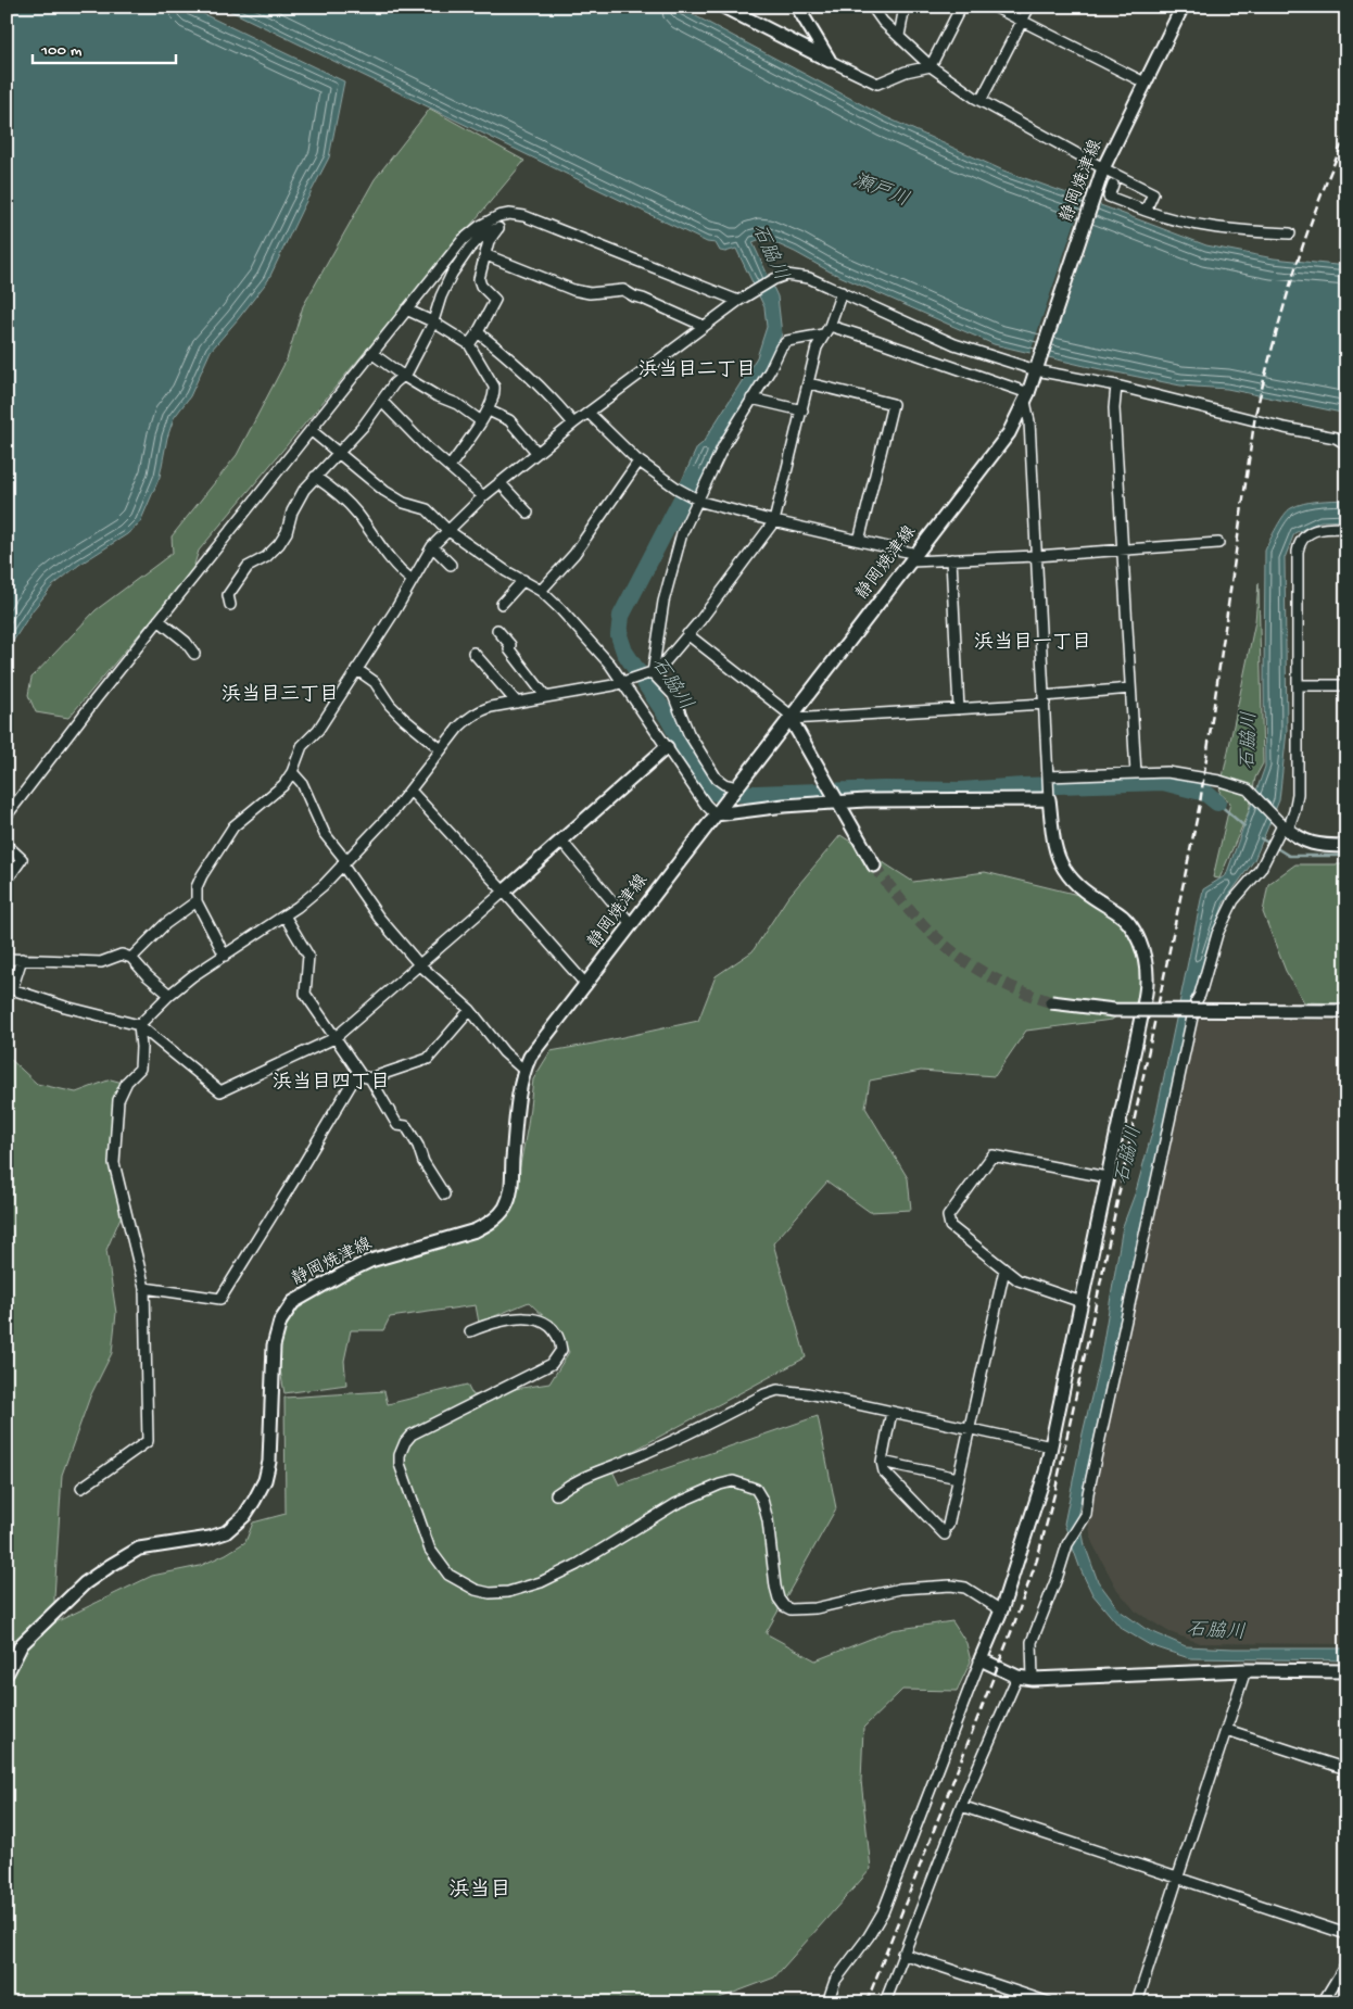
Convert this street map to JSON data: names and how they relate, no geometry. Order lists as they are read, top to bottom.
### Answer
{
  "streets": {
    "street": ["静岡焼津線"]
  },
  "districts": [
    "浜当目二丁目",
    "浜当目一丁目",
    "浜当目三丁目",
    "浜当目四丁目",
    "浜当目"
  ],
  "water": ["瀬戸川", "石脇川"],
  "scale_bar": "100 m"
}
